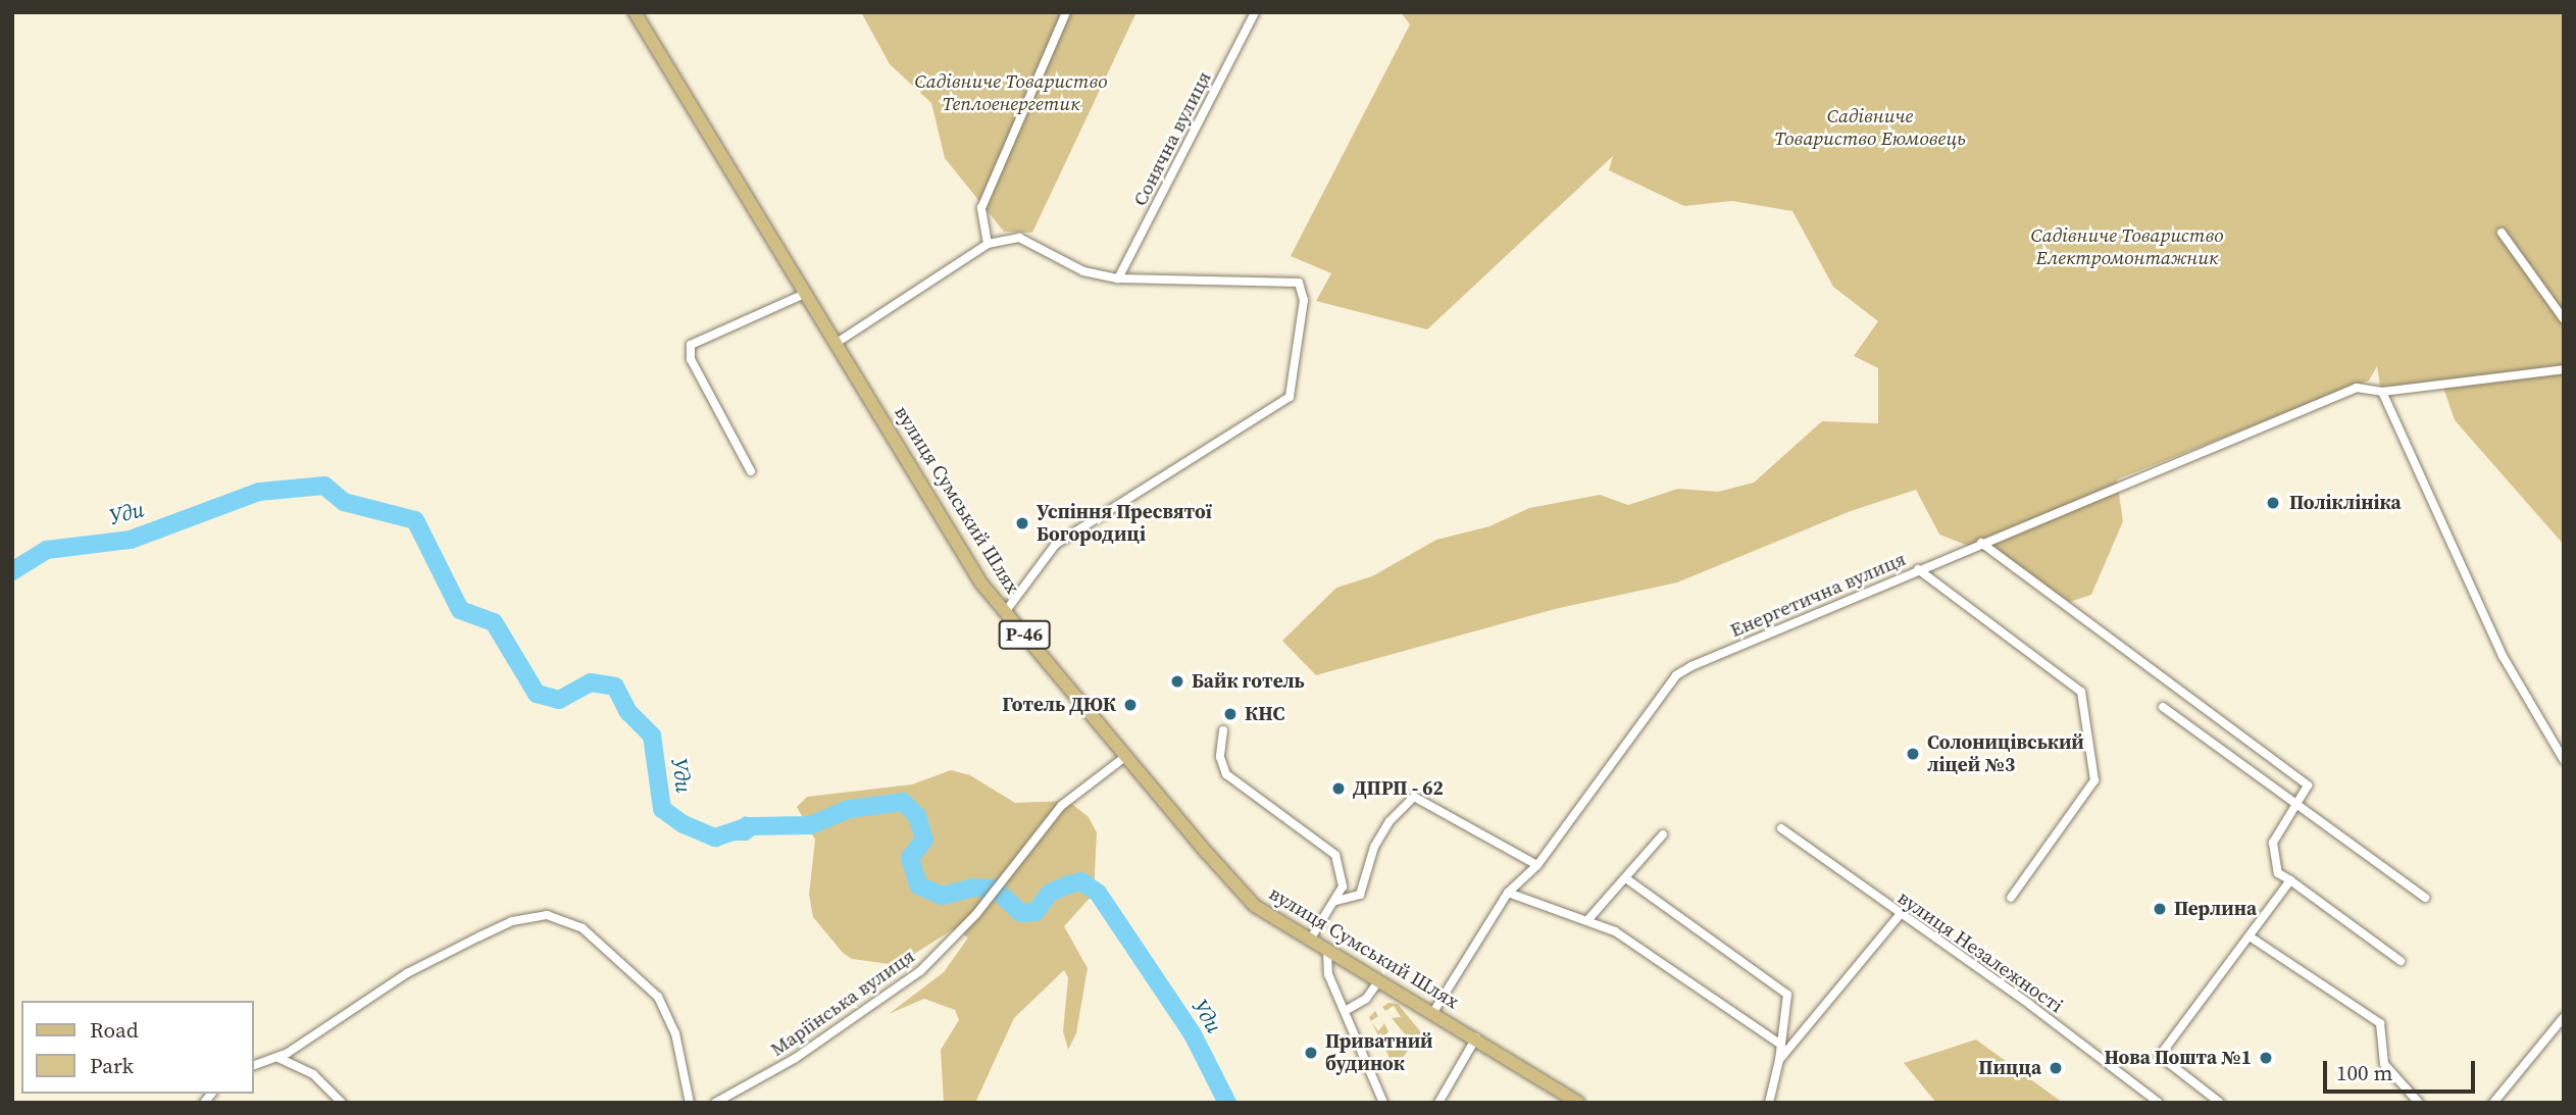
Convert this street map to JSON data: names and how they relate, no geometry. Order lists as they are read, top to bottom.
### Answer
{
  "streets": {
    "main road": ["вулиця Сумський Шлях", "Р-46"],
    "street": [
      "Сонячна вулиця",
      "Енергетична вулиця",
      "вулиця Незалежності",
      "Маріїнська вулиця"
    ]
  },
  "crossings": [
    ["вулиця Сумський Шлях", "Енергетична вулиця"],
    ["вулиця Сумський Шлях", "Маріїнська вулиця"]
  ],
  "water": ["Уди"],
  "parks": ["Садівниче Товариство Теплоенергетик", "Садівниче Товариство Еюмовець", "Садівниче Товариство Електромонтажник"],
  "places": [
    "Поліклініка",
    "Успіння Пресвятої Богородиці",
    "Байк готель",
    "Готель ДЮК",
    "КНС",
    "Солоницівський ліцей №3",
    "ДПРП - 62",
    "Перлина",
    "Приватний будинок",
    "Нова Пошта №1",
    "Пицца"
  ],
  "legend": ["Road", "Park"],
  "scale_bar": "100 m"
}
